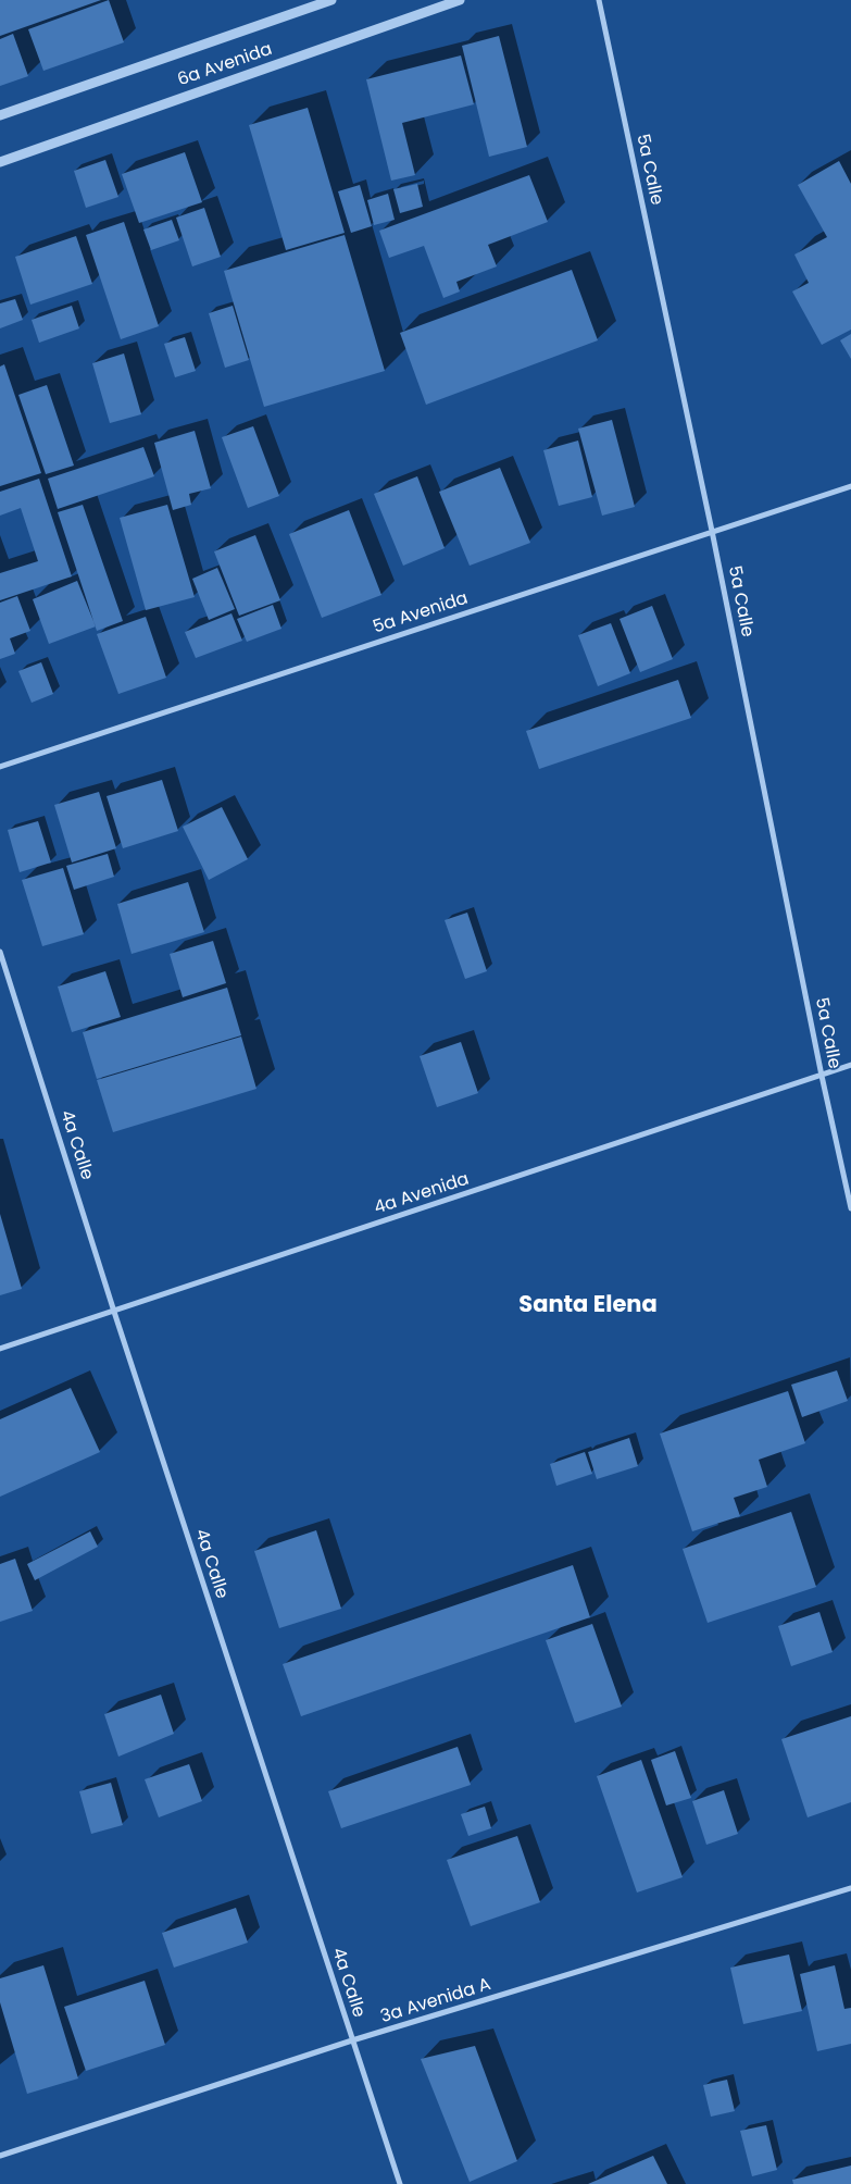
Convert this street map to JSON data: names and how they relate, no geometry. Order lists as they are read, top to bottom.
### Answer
{
  "streets": {
    "street": [
      "6a Avenida",
      "5a Calle",
      "5a Avenida",
      "4a Calle",
      "4a Avenida",
      "3a Avenida A"
    ]
  },
  "crossings": [
    ["5a Calle", "5a Avenida"],
    ["5a Calle", "4a Avenida"],
    ["4a Calle", "4a Avenida"],
    ["4a Calle", "3a Avenida A"]
  ],
  "districts": ["Santa Elena"]
}
